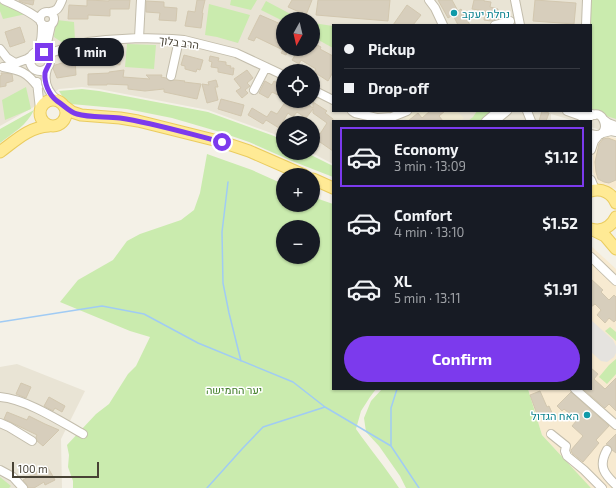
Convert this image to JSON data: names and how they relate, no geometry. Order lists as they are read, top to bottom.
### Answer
{
  "streets": {
    "street": ["הרב בלוך"]
  },
  "parks": ["יער החמישה"],
  "places": ["נחלת יעקב", "האח הגדול"],
  "scale_bar": "100 m",
  "north": "bottom",
  "page": {
    "map_buttons": ["+", "−"],
    "banner": ["Pickup", "Drop-off"],
    "bubble": "1 min",
    "list": [
      {
        "name": "Economy",
        "note": "3 min · 13:09",
        "value": "$1.12"
      },
      {
        "name": "Comfort",
        "note": "4 min · 13:10",
        "value": "$1.52"
      },
      {
        "name": "XL",
        "note": "5 min · 13:11",
        "value": "$1.91"
      }
    ],
    "buttons": "Confirm",
    "scale": "100 m"
  }
}
